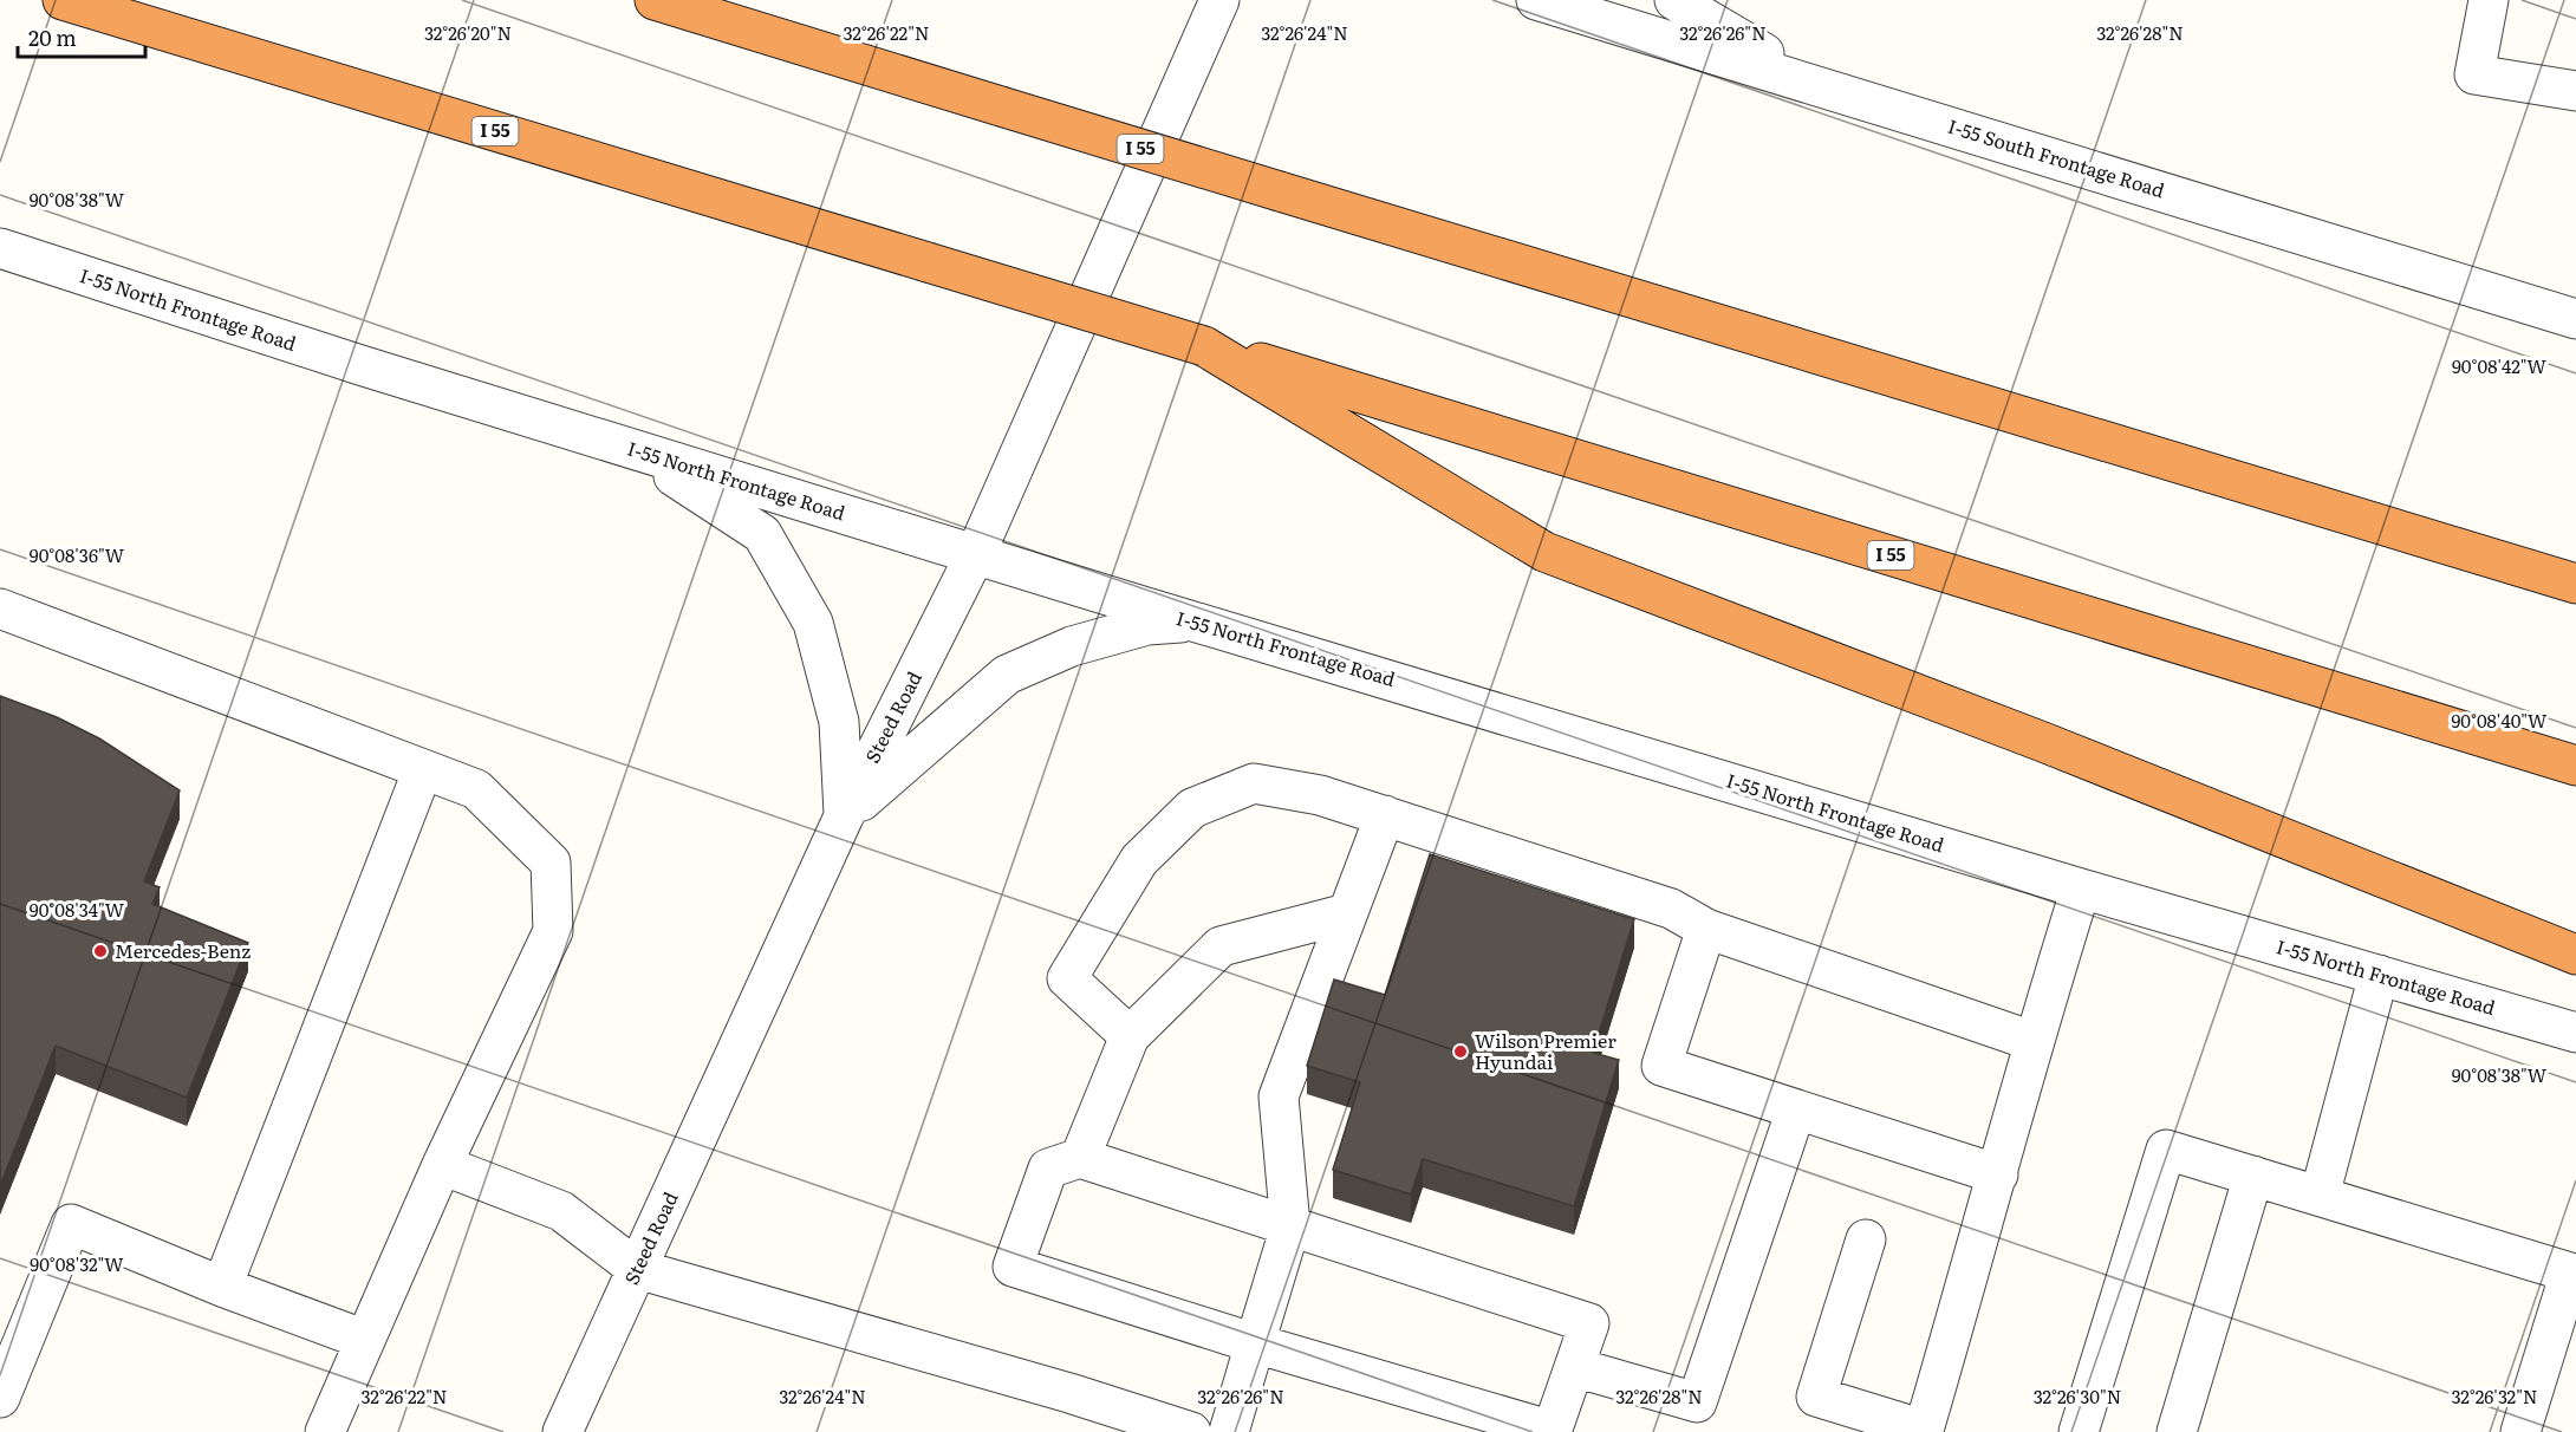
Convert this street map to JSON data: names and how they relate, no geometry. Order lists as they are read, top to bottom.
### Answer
{
  "streets": {
    "highway": ["I 55"],
    "street": ["I-55 South Frontage Road", "I-55 North Frontage Road", "Steed Road"]
  },
  "crossings": [
    ["I-55 North Frontage Road", "Steed Road"]
  ],
  "places": ["Mercedes-Benz", "Wilson Premier Hyundai"],
  "scale_bar": "20 m",
  "coordinates": [
    "32°26'28\"N",
    "32°26'20\"N",
    "32°26'22\"N",
    "32°26'24\"N",
    "32°26'26\"N",
    "90°08'38\"W",
    "90°08'42\"W",
    "90°08'36\"W",
    "90°08'40\"W",
    "90°08'34\"W",
    "90°08'32\"W",
    "32°26'30\"N",
    "32°26'32\"N"
  ]
}
